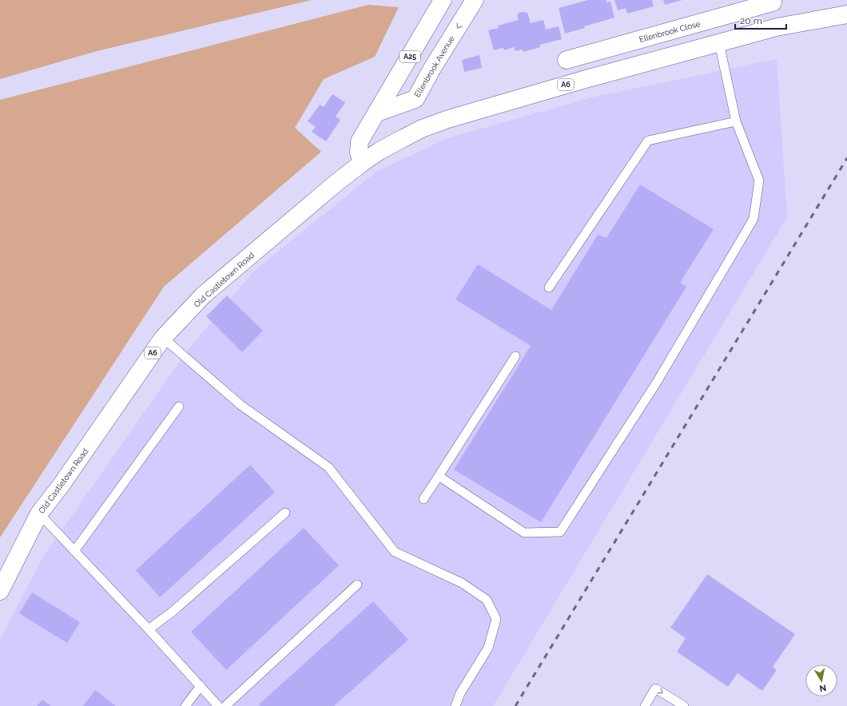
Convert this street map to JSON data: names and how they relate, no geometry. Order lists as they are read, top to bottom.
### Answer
{
  "streets": {
    "main road": [
      "Ellenbrook Close",
      "A25",
      "Ellenbrook Avenue",
      "A6",
      "Old Castletown Road"
    ]
  },
  "crossings": [
    ["A25", "Ellenbrook Avenue"],
    ["A25", "A6"],
    ["A25", "Old Castletown Road"],
    ["A6", "Old Castletown Road"]
  ],
  "scale_bar": "20 m",
  "north": "bottom"
}
